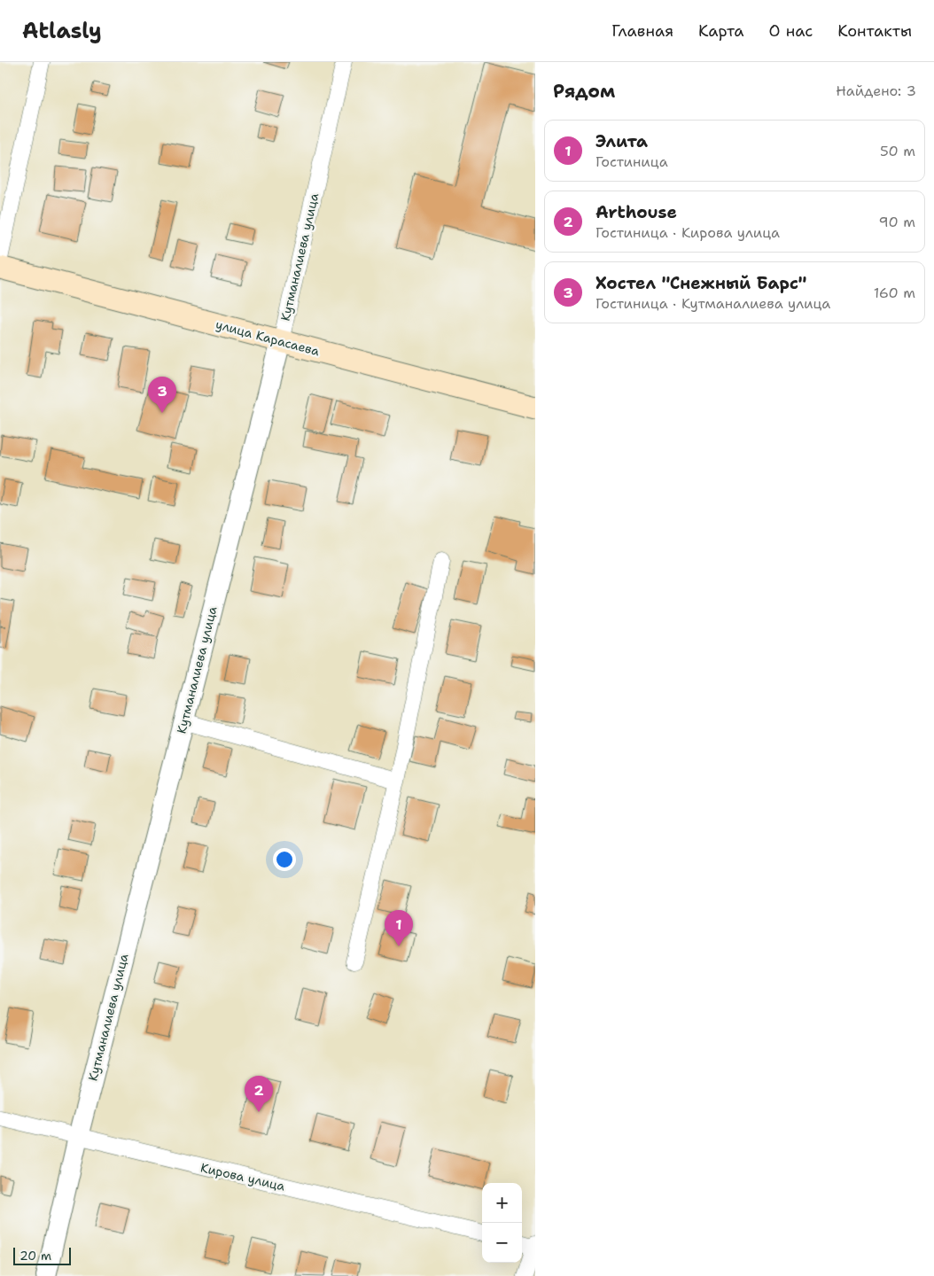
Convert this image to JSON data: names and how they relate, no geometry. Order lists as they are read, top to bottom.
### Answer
{
  "streets": {
    "main road": ["улица Карасаева"],
    "street": ["Кутманалиева улица", "Кирова улица"]
  },
  "crossings": [
    ["Кутманалиева улица", "улица Карасаева"],
    ["Кутманалиева улица", "Кирова улица"]
  ],
  "scale_bar": "20 m",
  "page": {
    "header": "Atlasly",
    "nav": [
      "Главная",
      "Карта",
      "О нас",
      "Контакты"
    ],
    "heading": ["Рядом", "Найдено: 3"],
    "list": [
      {
        "mark": "1",
        "name": "Элита",
        "note": "Гостиница",
        "value": "50 m"
      },
      {
        "mark": "2",
        "name": "Arthouse",
        "note": "Гостиница · Кирова улица",
        "value": "90 m"
      },
      {
        "mark": "3",
        "name": "Хостел \"Снежный Барс\"",
        "note": "Гостиница · Кутманалиева улица",
        "value": "160 m"
      }
    ],
    "pins": ["3", "1", "2"],
    "map_buttons": ["+", "−"],
    "scale": "20 m"
  }
}
